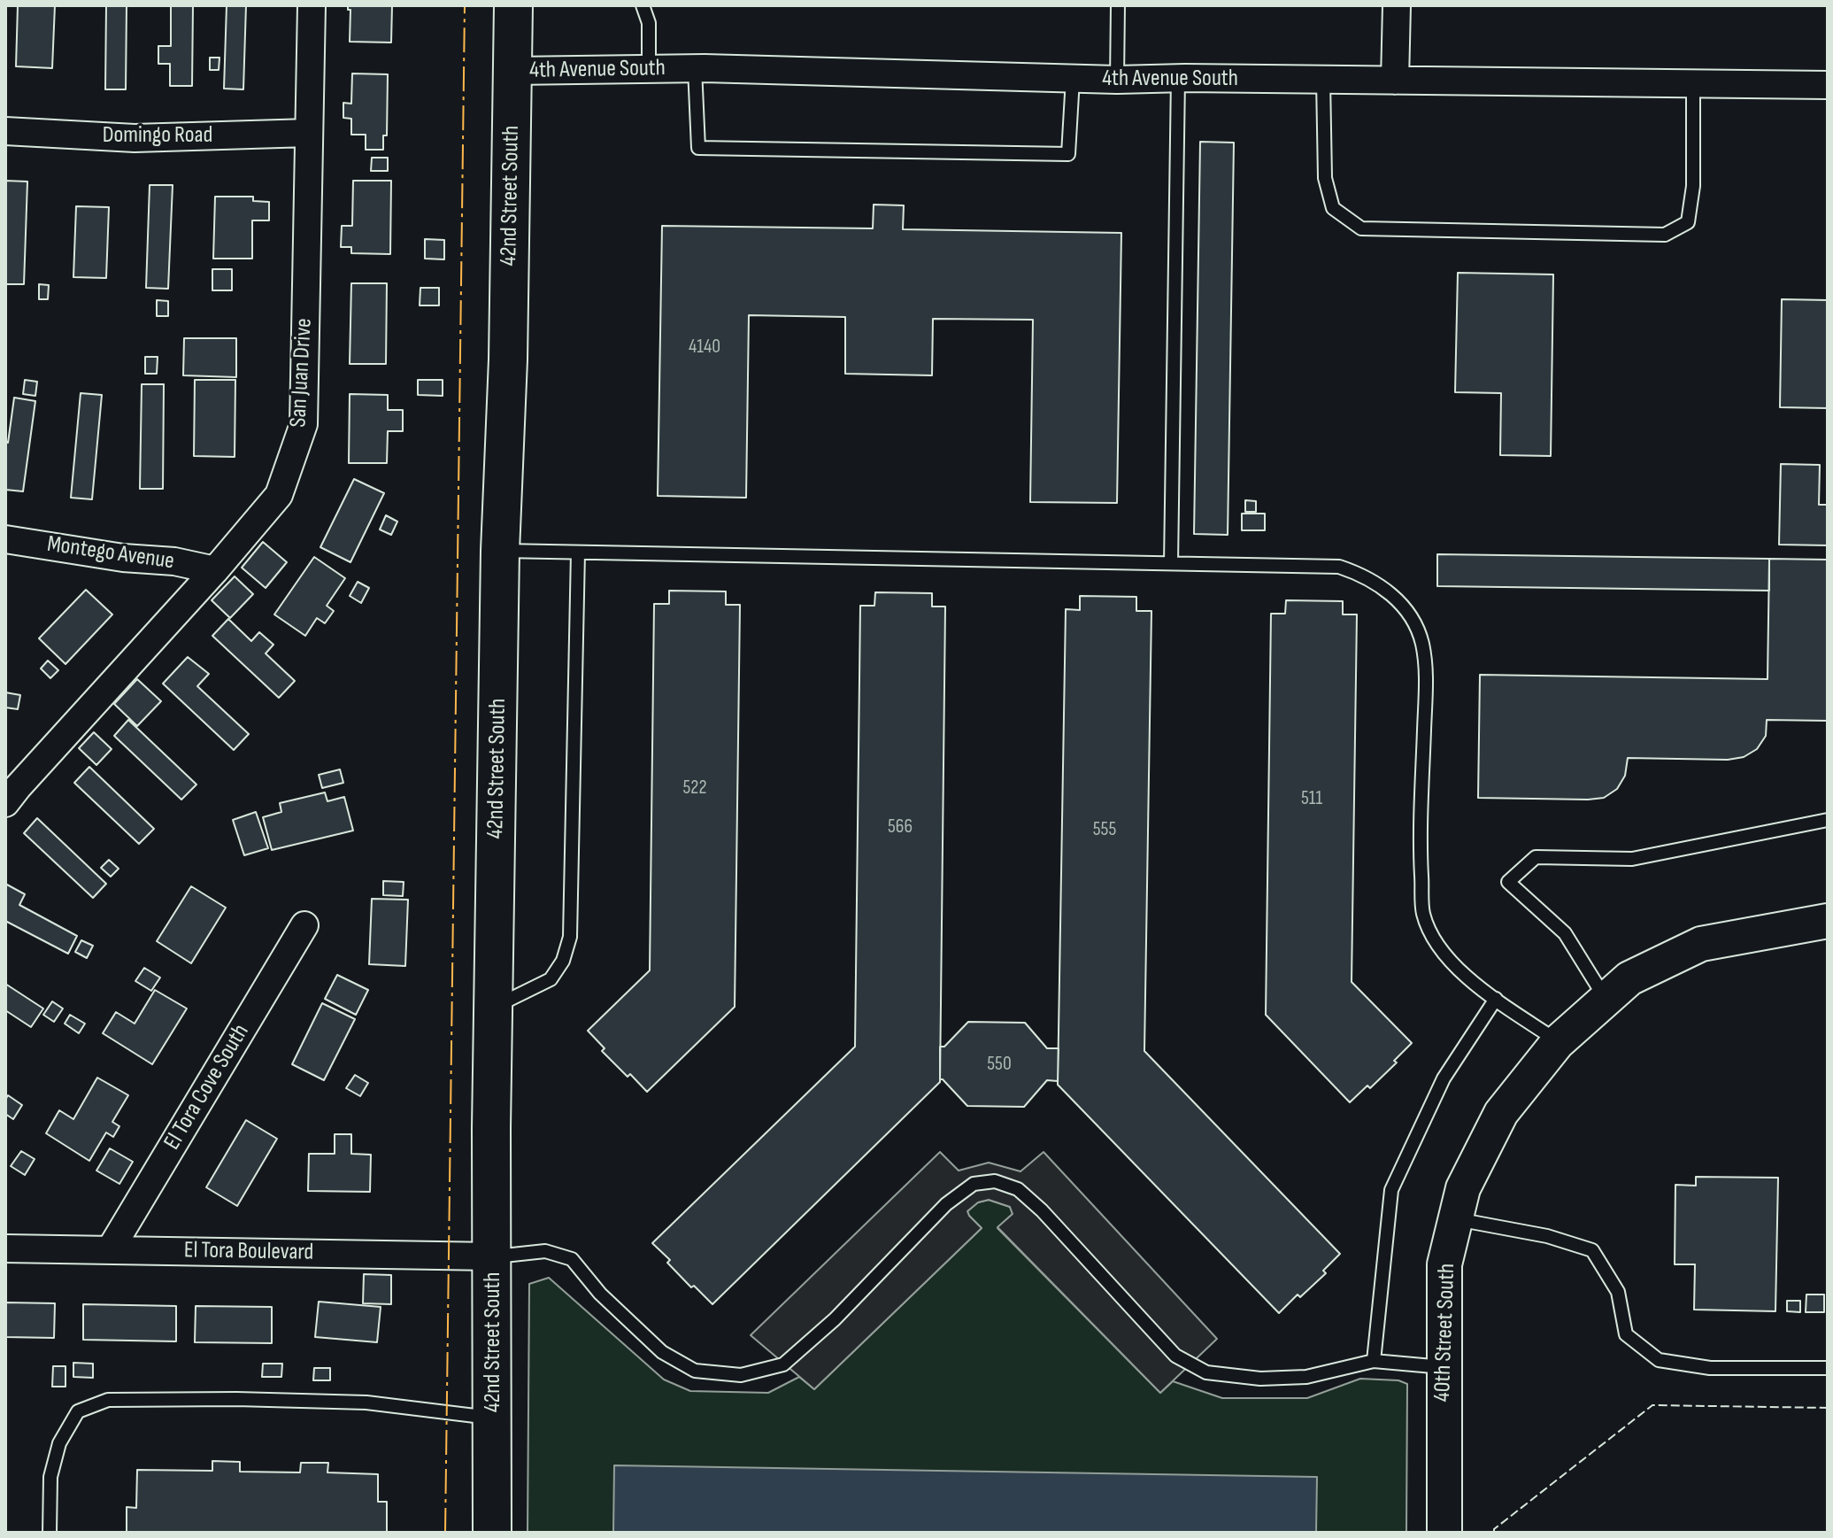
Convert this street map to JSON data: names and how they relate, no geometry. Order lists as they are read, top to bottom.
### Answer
{
  "streets": {
    "main road": ["42nd Street South"],
    "street": [
      "4th Avenue South",
      "Domingo Road",
      "San Juan Drive",
      "Montego Avenue",
      "El Tora Cove South",
      "El Tora Boulevard",
      "40th Street South"
    ]
  },
  "crossings": [
    ["4th Avenue South", "42nd Street South"],
    ["Domingo Road", "San Juan Drive"],
    ["42nd Street South", "El Tora Boulevard"],
    ["San Juan Drive", "Montego Avenue"],
    ["El Tora Cove South", "El Tora Boulevard"]
  ],
  "house_numbers": [
    "4140",
    "522",
    "511",
    "566",
    "555",
    "550"
  ]
}
